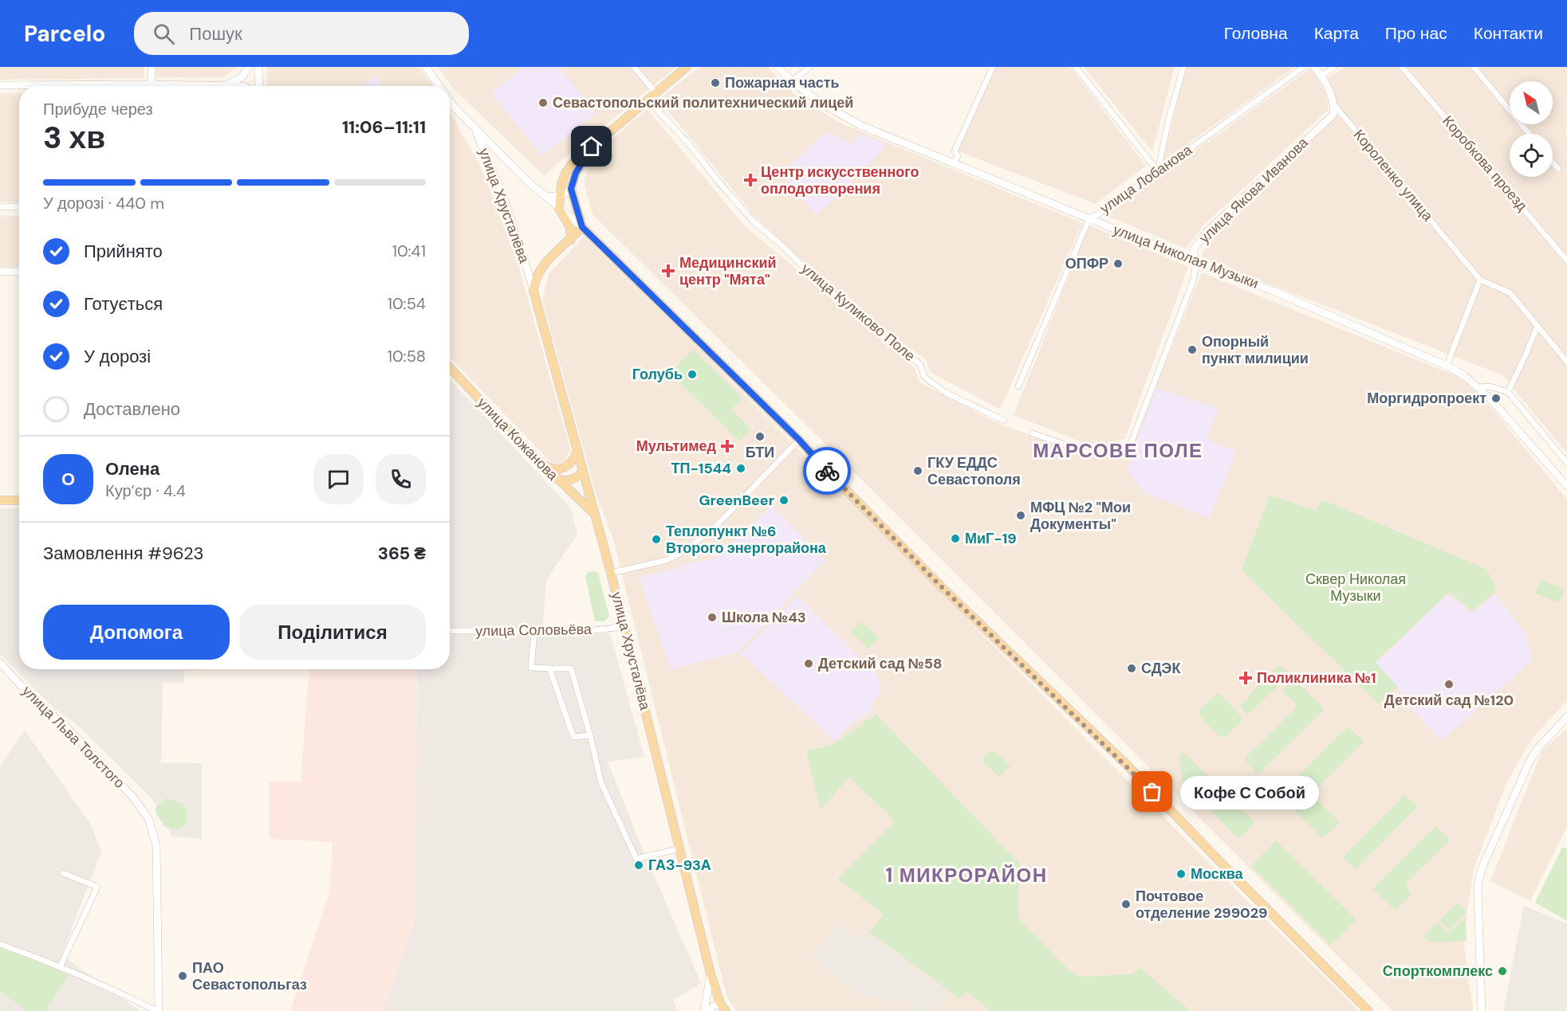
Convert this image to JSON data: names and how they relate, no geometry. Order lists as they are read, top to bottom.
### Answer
{
  "streets": {
    "main road": [
      "Короленко улица",
      "улица Якова Иванова",
      "улица Хрусталёва",
      "улица Николая Музыки",
      "улица Кожанова",
      "улица Льва Толстого"
    ],
    "street": [
      "Коробкова проезд",
      "улица Лобанова",
      "улица Куликово Поле",
      "улица Соловьёва"
    ]
  },
  "crossings": [
    ["Короленко улица", "улица Якова Иванова"],
    ["улица Лобанова", "улица Николая Музыки"],
    ["улица Якова Иванова", "улица Николая Музыки"],
    ["улица Хрусталёва", "улица Кожанова"],
    ["улица Хрусталёва", "улица Соловьёва"]
  ],
  "districts": ["МАРСОВЕ ПОЛЕ", "1 МИКРОРАЙОН"],
  "parks": ["Сквер Николая Музыки"],
  "places": {
    "other": [
      "Пожарная часть",
      "Севастопольский политехнический лицей",
      "ОПФР",
      "Опорный пункт милиции",
      "Голубь",
      "Моргидропроект",
      "БТИ",
      "ТП-1544",
      "ГКУ ЕДДС Севастополя",
      "GreenBeer",
      "МФЦ №2 \"Мои Документы\"",
      "МиГ-19",
      "Теплопункт №6 Второго энергорайона",
      "Школа №43",
      "Детский сад №58",
      "СДЭК",
      "Детский сад №120",
      "Кофе С Собой",
      "ГАЗ-93А",
      "Москва",
      "Почтовое отделение 299029",
      "Спорткомплекс",
      "ПАО Севастопольгаз"
    ],
    "health": [
      "Центр искусственного оплодотворения",
      "Медицинский центр \"Мята\"",
      "Мультимед",
      "Поликлиника №1"
    ]
  },
  "north": "top left",
  "page": {
    "header": "Parcelo",
    "search": "Пошук",
    "nav": [
      "Головна",
      "Карта",
      "Про нас",
      "Контакти"
    ],
    "heading": ["3 хв", "Прибуде через", "11:06–11:11"],
    "panel": [
      "Олена",
      "Кур’єр · 4.4",
      "Замовлення #9623",
      "365 ₴"
    ],
    "bar": "У дорозі · 440 m",
    "list": [
      ["Прийнято", "10:41"],
      ["Готується", "10:54"],
      ["У дорозі", "10:58"],
      "Доставлено"
    ],
    "round": "О",
    "buttons": ["Допомога", "Поділитися"],
    "bubble": "Кофе С Собой"
  }
}
